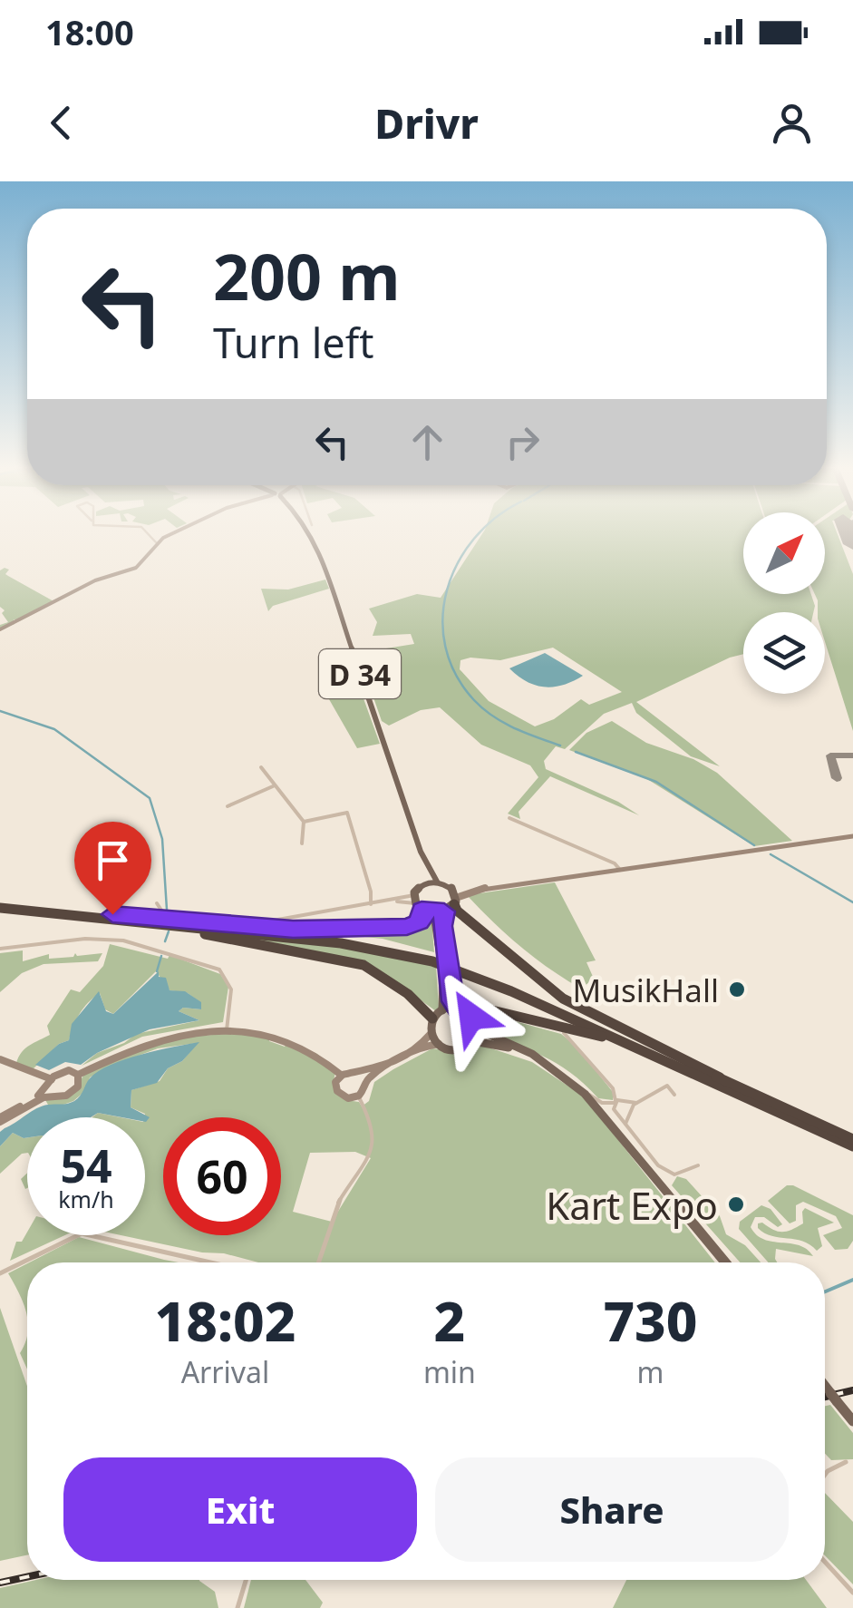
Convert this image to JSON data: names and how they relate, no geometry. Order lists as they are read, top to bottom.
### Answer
{
  "streets": {
    "main road": ["D 34"]
  },
  "places": ["MusikHall", "Kart Expo"],
  "north": "top right",
  "page": {
    "status": "18:00",
    "header": "Drivr",
    "turn": ["200 m", "Turn left"],
    "speed": "54 km/h",
    "limit": "60",
    "eta": [
      "18:02",
      "Arrival",
      "2",
      "min",
      "730",
      "m"
    ],
    "buttons": ["Exit", "Share"]
  }
}
